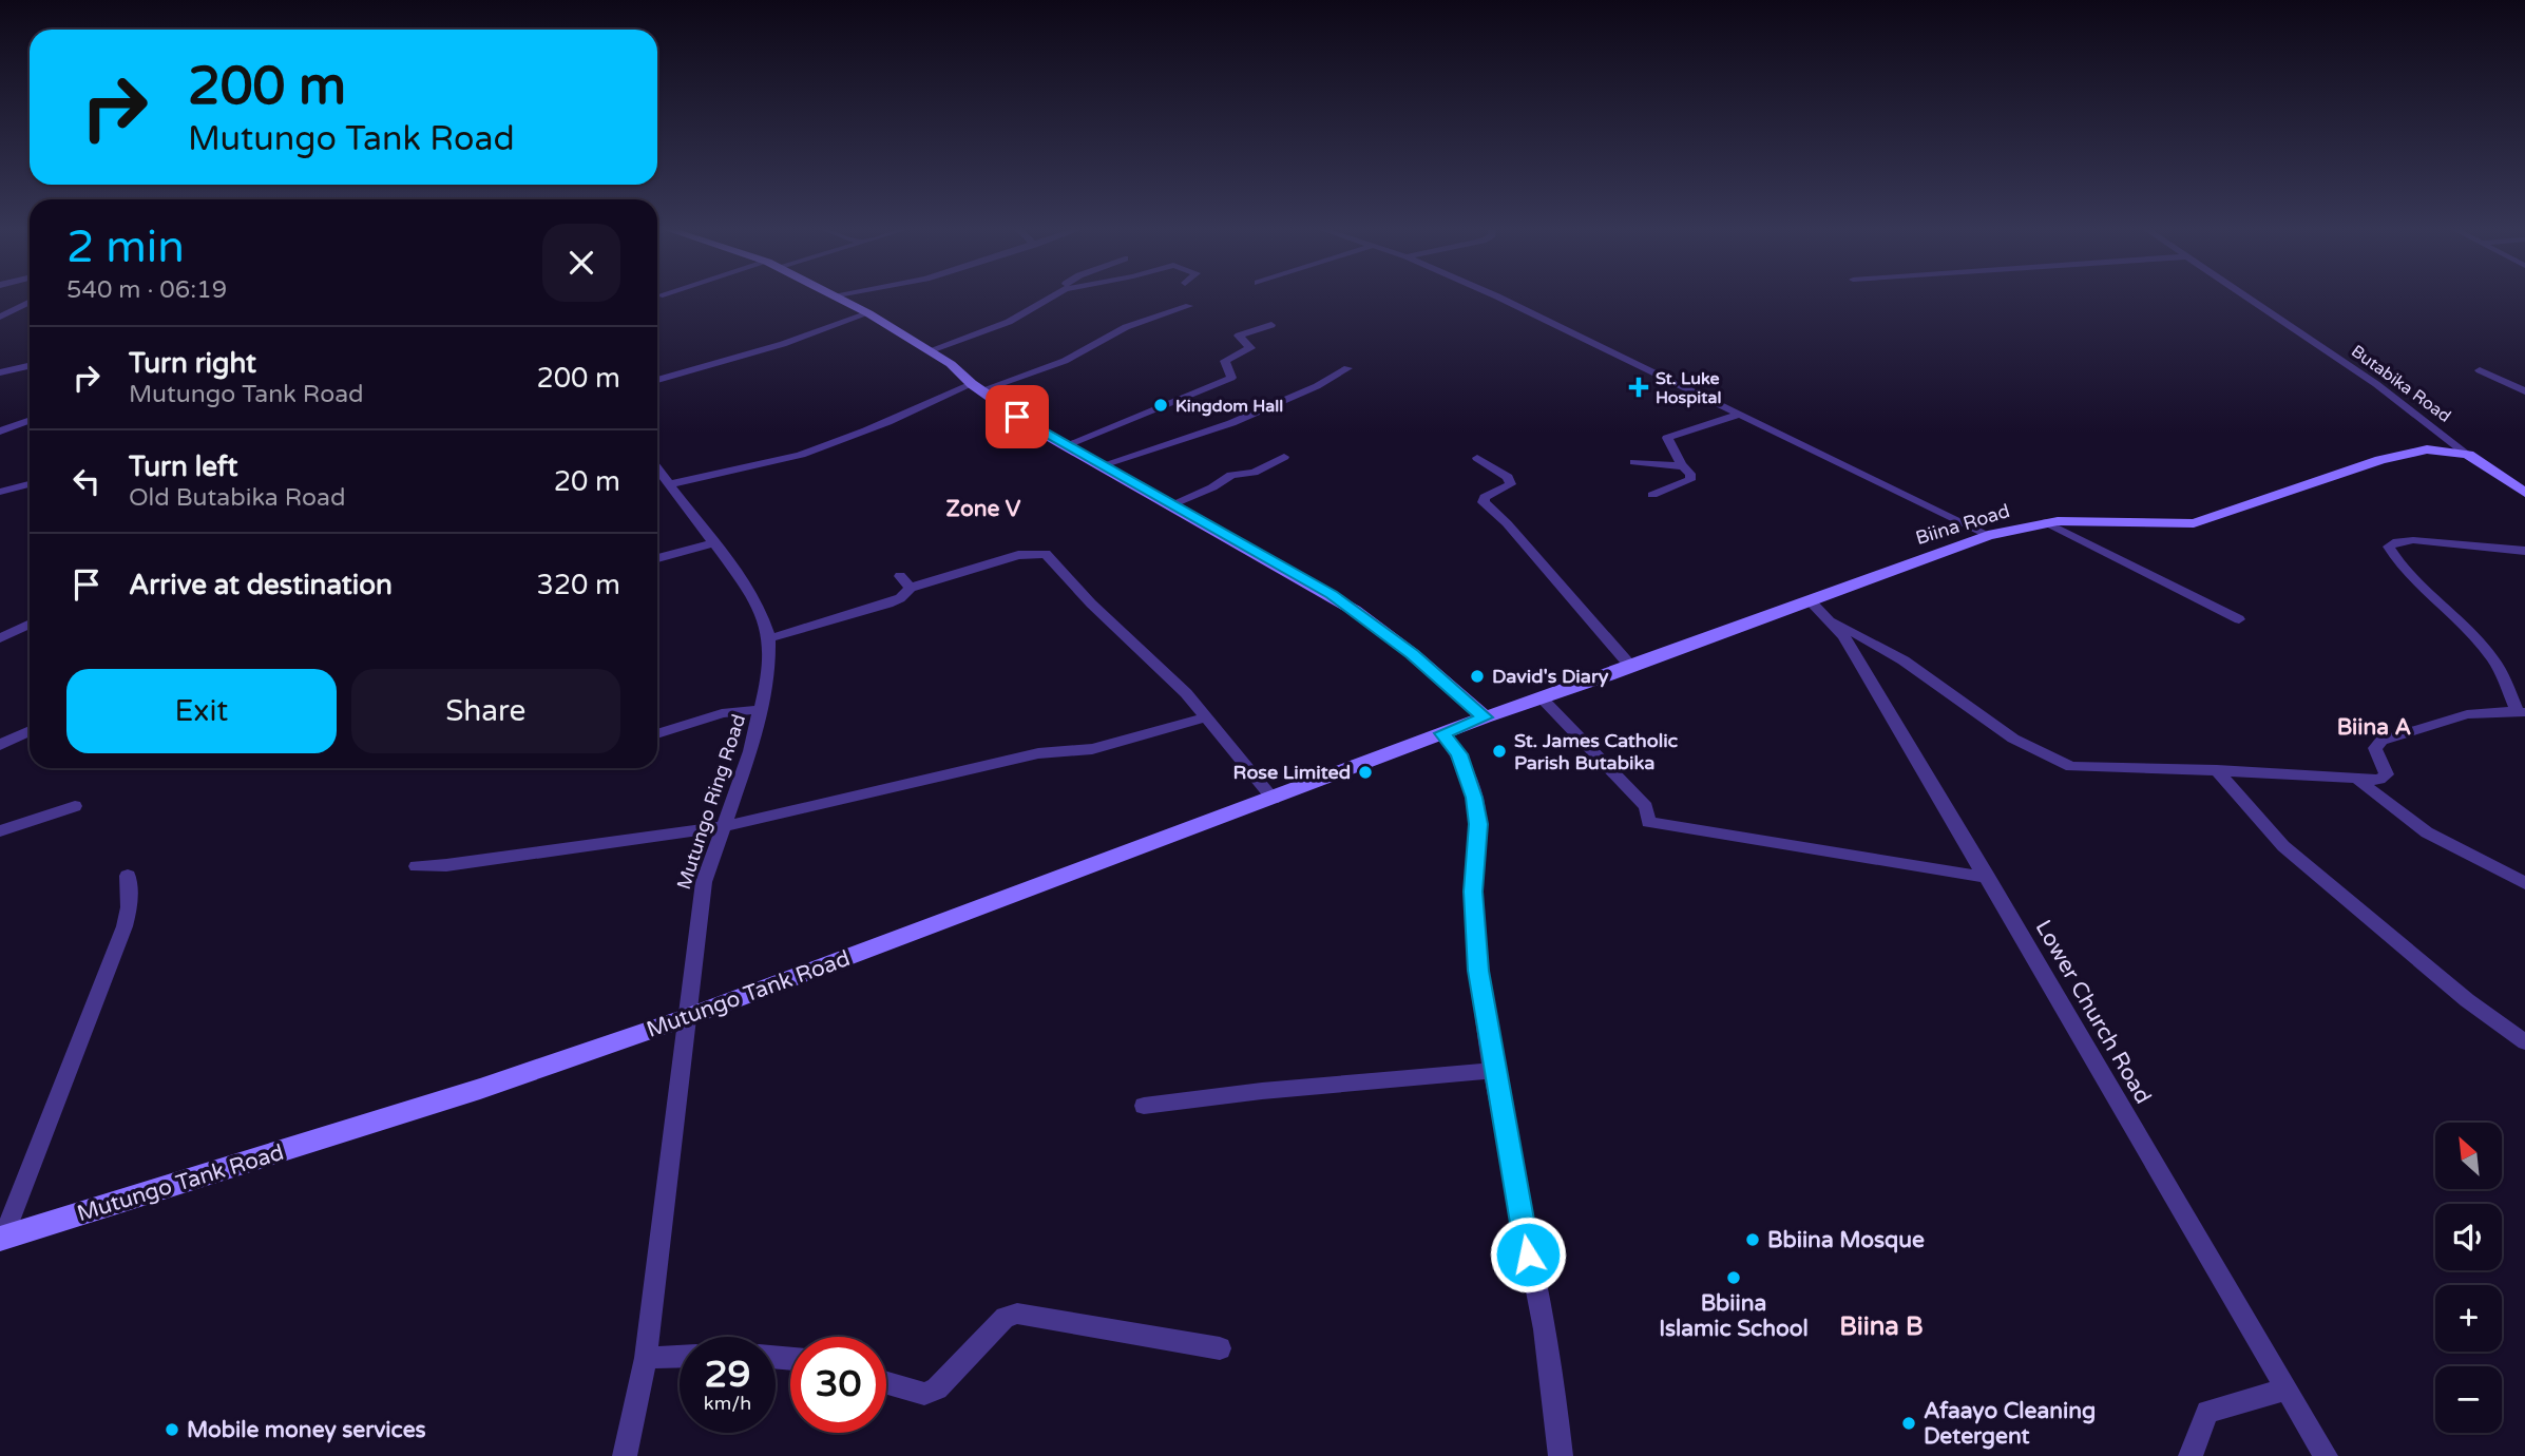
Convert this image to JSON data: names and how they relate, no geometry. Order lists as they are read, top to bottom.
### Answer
{
  "streets": {
    "main road": ["Butabika Road", "Biina Road", "Mutungo Tank Road"],
    "street": ["Mutungo Ring Road", "Lower Church Road"]
  },
  "crossings": [
    ["Butabika Road", "Biina Road"],
    ["Biina Road", "Mutungo Tank Road"],
    ["Biina Road", "Lower Church Road"],
    ["Mutungo Ring Road", "Mutungo Tank Road"]
  ],
  "districts": ["Zone V", "Biina A", "Biina B"],
  "places": {
    "health": ["St. Luke Hospital"],
    "other": [
      "Kingdom Hall",
      "David's Diary",
      "St. James Catholic Parish Butabika",
      "Rose Limited",
      "Bbiina Mosque",
      "Bbiina Islamic School",
      "Afaayo Cleaning Detergent",
      "Mobile money services"
    ]
  },
  "north": "top left",
  "page": {
    "turn": ["200 m", "Mutungo Tank Road"],
    "heading": ["2 min", "540 m · 06:19"],
    "list": [
      {
        "name": "Turn right",
        "note": "Mutungo Tank Road",
        "value": "200 m"
      },
      {
        "name": "Turn left",
        "note": "Old Butabika Road",
        "value": "20 m"
      },
      {
        "name": "Arrive at destination",
        "value": "320 m"
      }
    ],
    "buttons": ["Exit", "Share"],
    "map_buttons": ["+", "−"],
    "speed": "29 km/h",
    "limit": "30"
  }
}
